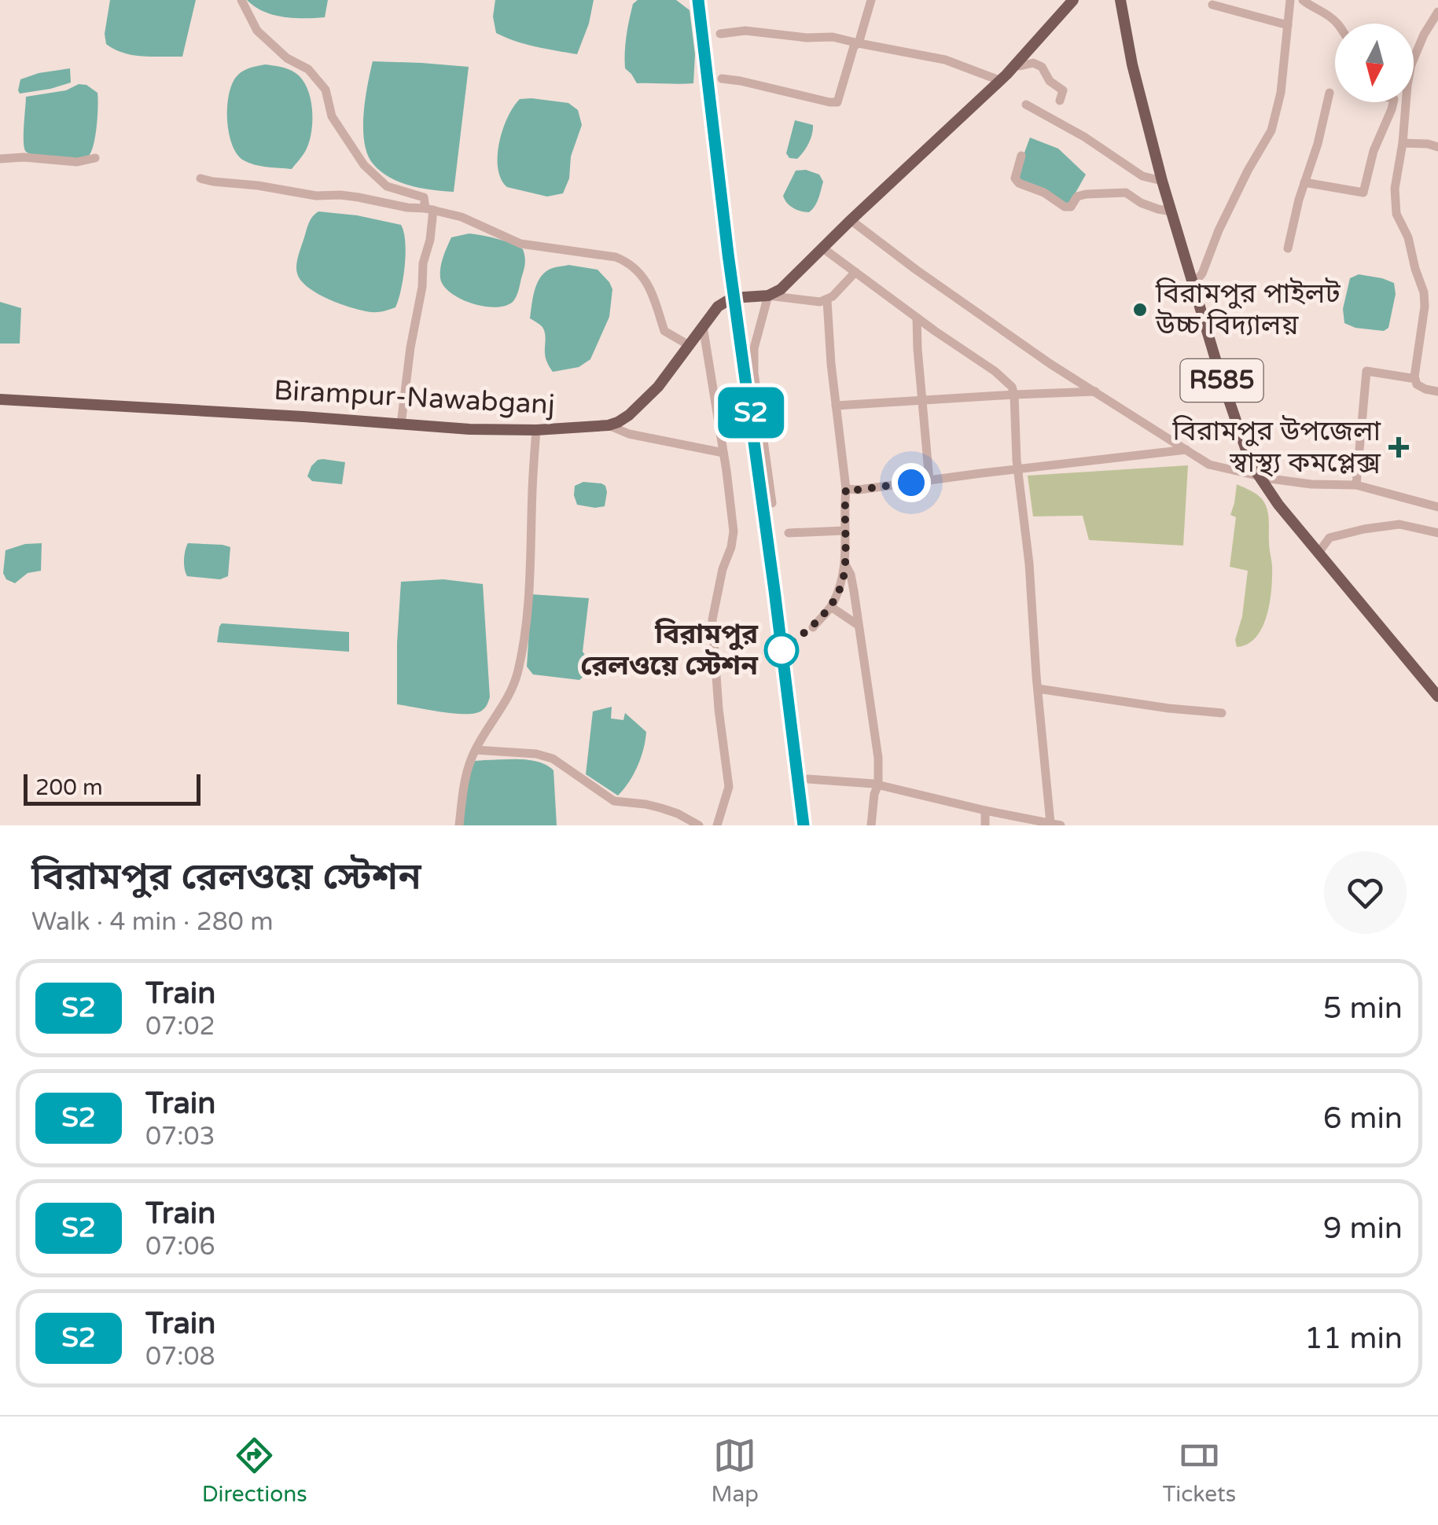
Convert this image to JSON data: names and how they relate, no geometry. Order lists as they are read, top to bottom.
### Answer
{
  "streets": {
    "main road": ["R585", "Birampur-Nawabganj"]
  },
  "places": {
    "other": ["বিরামপুর পাইলট উচ্চ বিদ্যালয়", "বিরামপুর রেলওয়ে স্টেশন"],
    "health": ["বিরামপুর উপজেলা স্বাস্থ্য কমপ্লেক্স"]
  },
  "scale_bar": "200 m",
  "north": "bottom",
  "page": {
    "on_map": "S2",
    "scale": "200 m",
    "heading": ["বিরামপুর রেলওয়ে স্টেশন", "Walk · 4 min · 280 m"],
    "list": [
      {
        "mark": "S2",
        "name": "Train",
        "note": "07:02",
        "value": "5 min"
      },
      {
        "mark": "S2",
        "name": "Train",
        "note": "07:03",
        "value": "6 min"
      },
      {
        "mark": "S2",
        "name": "Train",
        "note": "07:06",
        "value": "9 min"
      },
      {
        "mark": "S2",
        "name": "Train",
        "note": "07:08",
        "value": "11 min"
      }
    ],
    "tabs": ["Directions", "Map", "Tickets"]
  }
}
